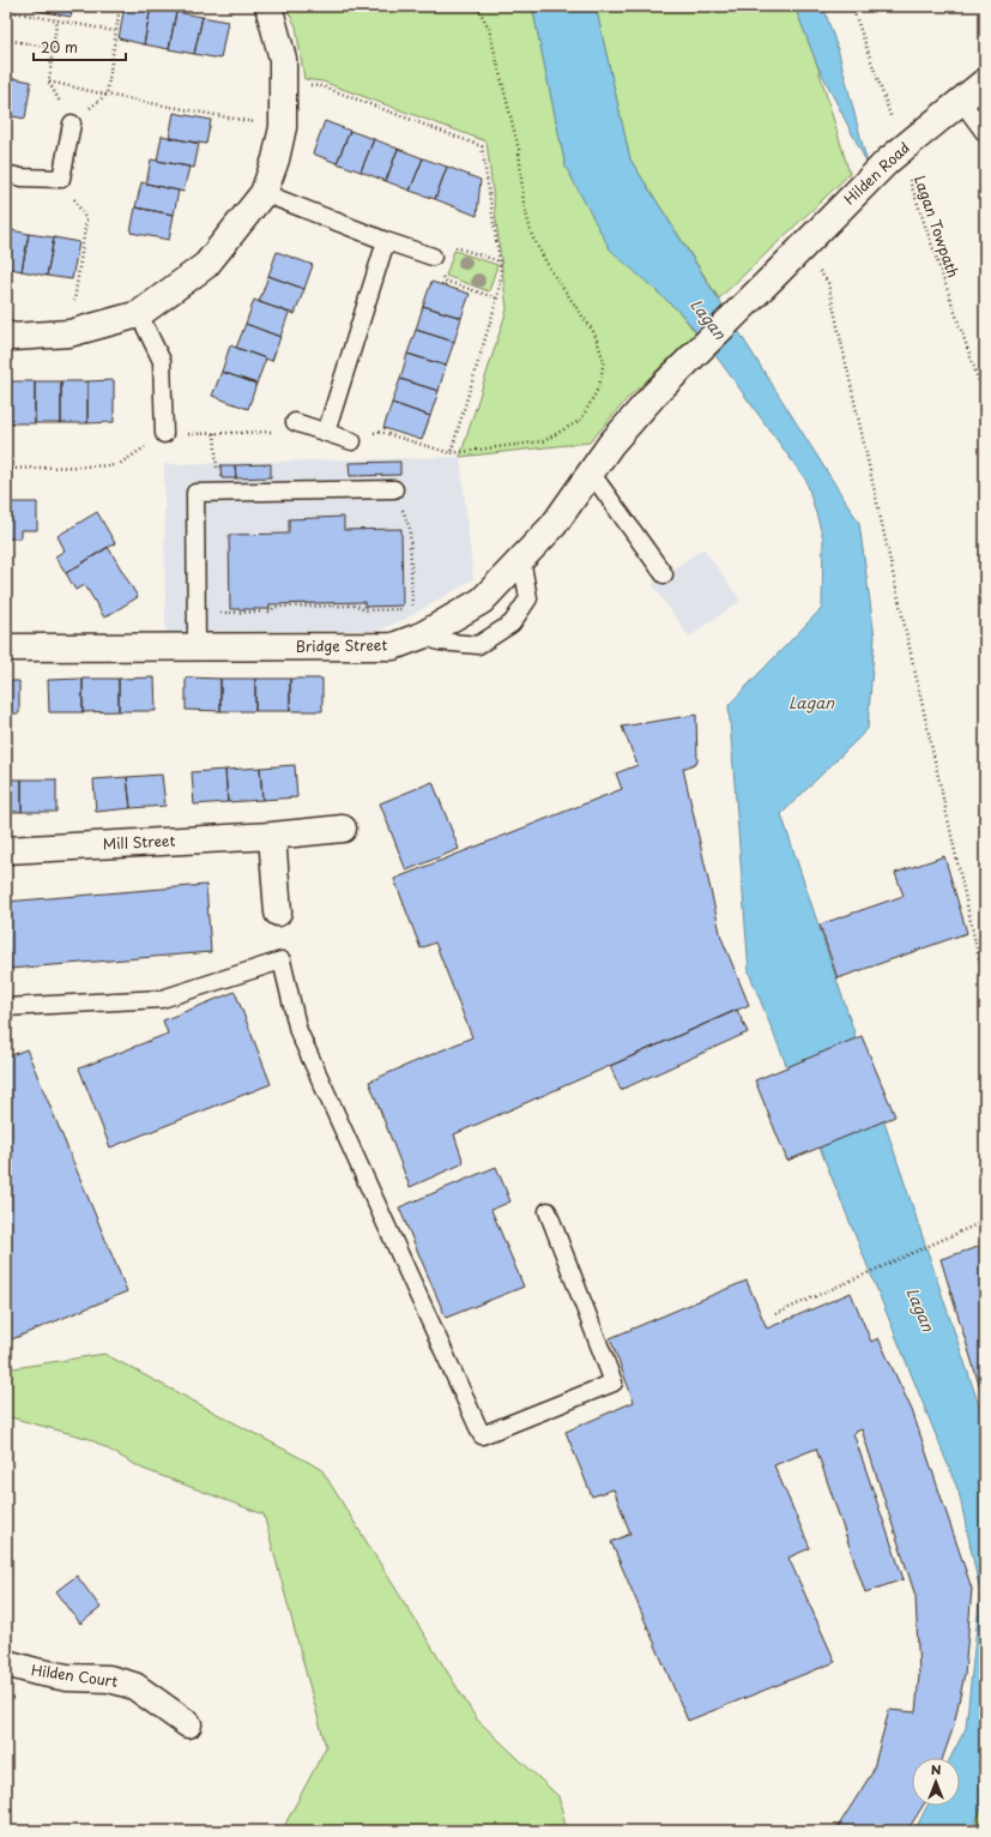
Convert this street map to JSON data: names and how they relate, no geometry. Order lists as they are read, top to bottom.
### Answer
{
  "streets": {
    "street": [
      "Hilden Road",
      "Bridge Street",
      "Mill Street",
      "Hilden Court"
    ],
    "path": ["Lagan Towpath"]
  },
  "crossings": [
    ["Hilden Road", "Lagan Towpath"],
    ["Hilden Road", "Bridge Street"]
  ],
  "water": ["Lagan"],
  "scale_bar": "20 m",
  "north": "top"
}
